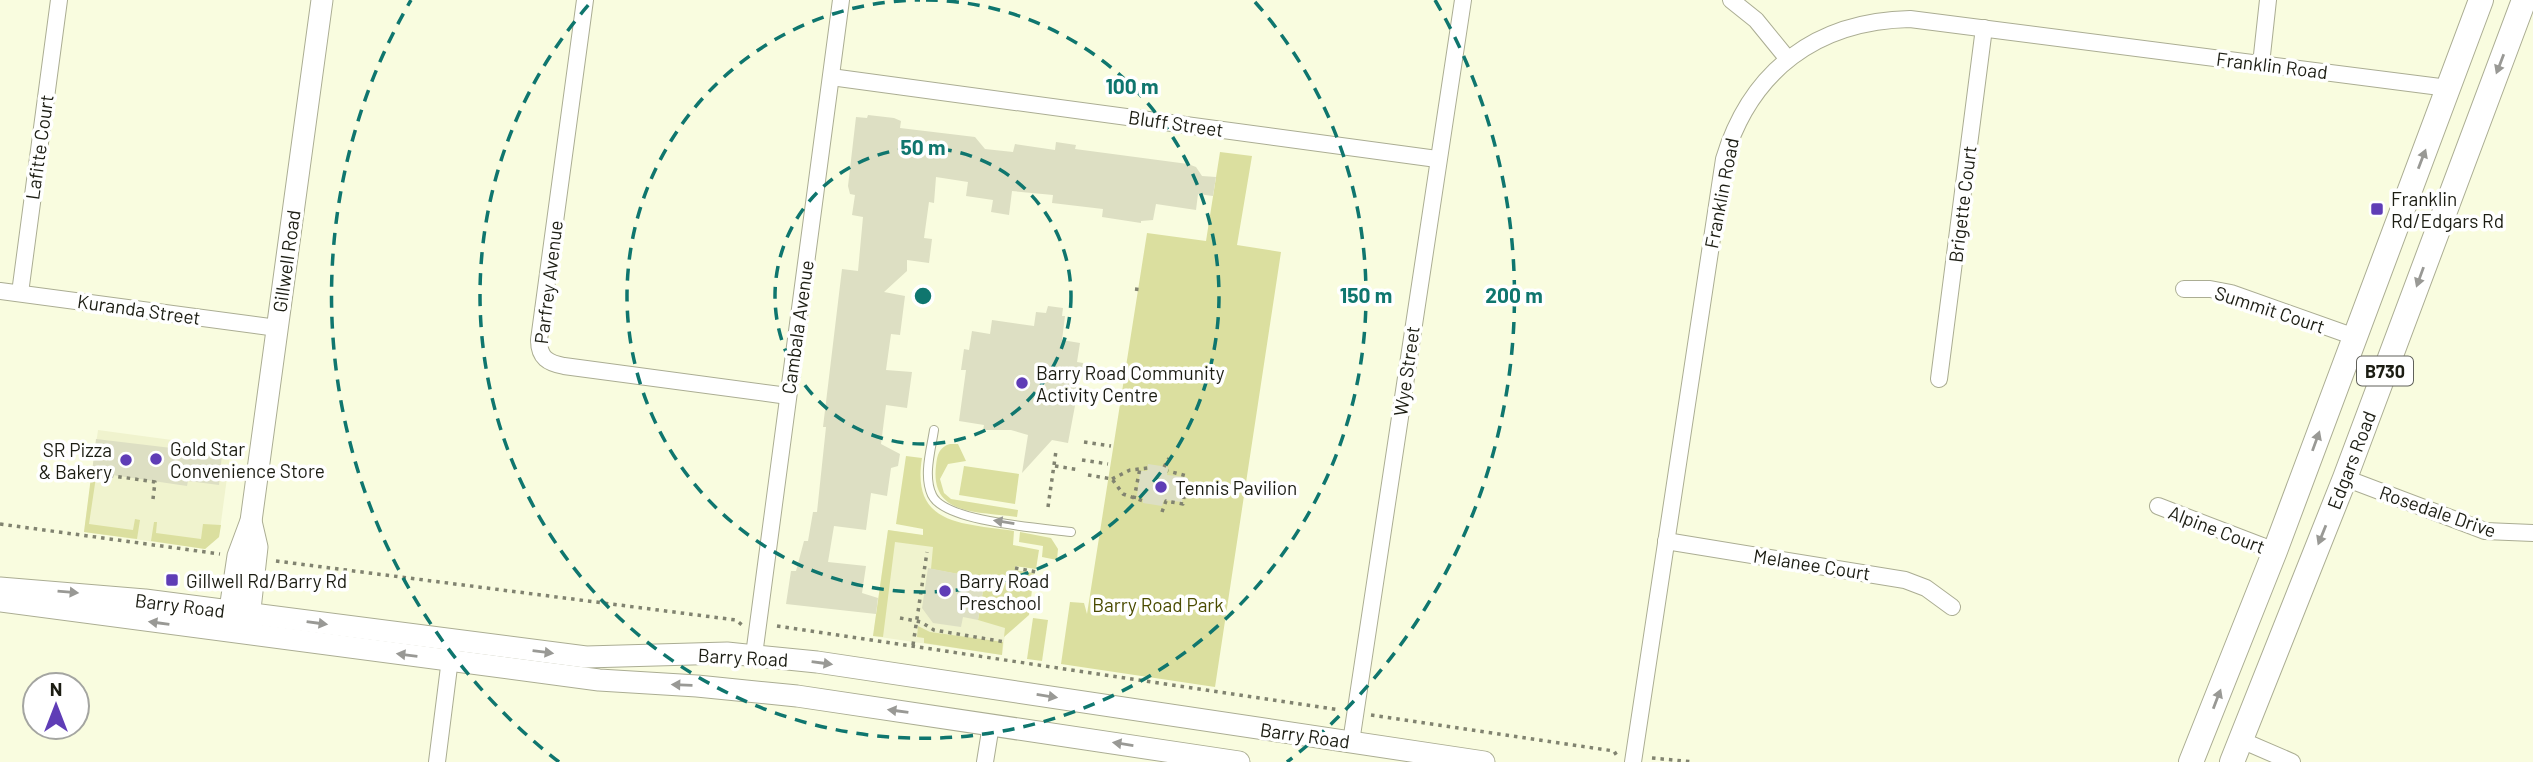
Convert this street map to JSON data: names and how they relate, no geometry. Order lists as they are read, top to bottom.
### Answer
{
  "streets": {
    "main road": ["B730", "Edgars Road"],
    "street": [
      "Franklin Road",
      "Bluff Street",
      "Lafitte Court",
      "Brigette Court",
      "Gillwell Road",
      "Parfrey Avenue",
      "Kuranda Street",
      "Summit Court",
      "Cambala Avenue",
      "Wye Street",
      "Rosedale Drive",
      "Alpine Court",
      "Melanee Court",
      "Barry Road"
    ]
  },
  "crossings": [
    ["Franklin Road", "Brigette Court"],
    ["Franklin Road", "Edgars Road"],
    ["Franklin Road", "Melanee Court"],
    ["Bluff Street", "Cambala Avenue"],
    ["Bluff Street", "Wye Street"],
    ["Lafitte Court", "Kuranda Street"],
    ["Gillwell Road", "Kuranda Street"],
    ["Gillwell Road", "Barry Road"],
    ["Parfrey Avenue", "Cambala Avenue"],
    ["Summit Court", "Edgars Road"],
    ["Cambala Avenue", "Barry Road"],
    ["Wye Street", "Barry Road"],
    ["Edgars Road", "Rosedale Drive"],
    ["Edgars Road", "Alpine Court"]
  ],
  "parks": ["Barry Road Park"],
  "places": {
    "transit": ["Franklin Rd/Edgars Rd", "Gillwell Rd/Barry Rd"],
    "other": [
      "Barry Road Community Activity Centre",
      "Gold Star Convenience Store",
      "SR Pizza & Bakery",
      "Tennis Pavilion",
      "Barry Road Preschool"
    ]
  },
  "north": "top",
  "rings": [
    "100 m",
    "50 m",
    "150 m",
    "200 m"
  ]
}
